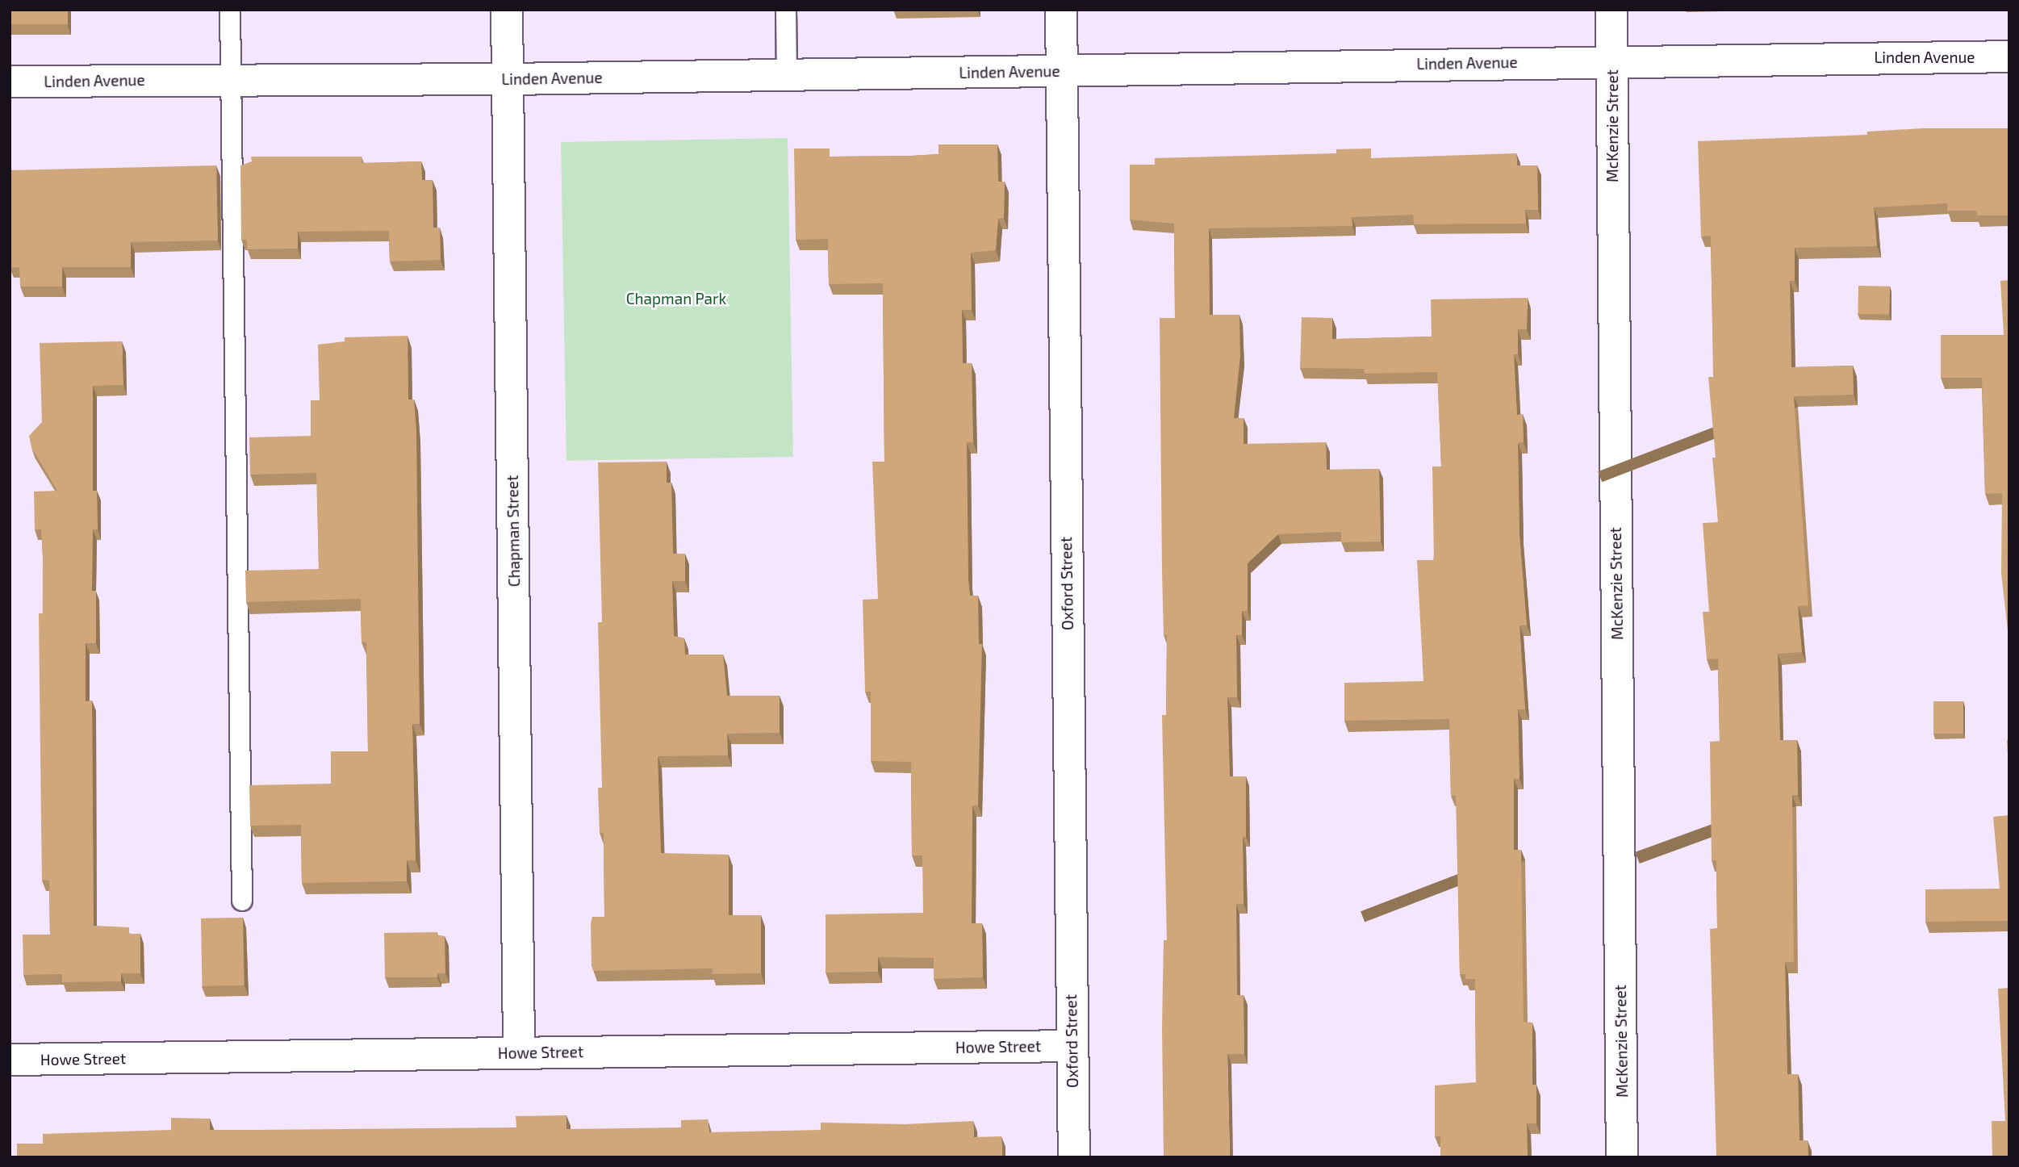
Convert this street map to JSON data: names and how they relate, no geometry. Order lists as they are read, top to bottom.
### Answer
{
  "streets": {
    "street": [
      "Linden Avenue",
      "McKenzie Street",
      "Chapman Street",
      "Oxford Street",
      "Howe Street"
    ]
  },
  "crossings": [
    ["Linden Avenue", "McKenzie Street"],
    ["Linden Avenue", "Chapman Street"],
    ["Linden Avenue", "Oxford Street"],
    ["Chapman Street", "Howe Street"],
    ["Oxford Street", "Howe Street"]
  ],
  "parks": ["Chapman Park"]
}
